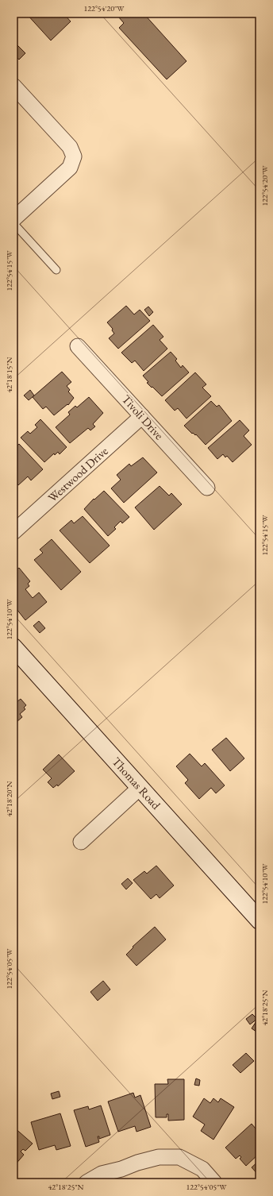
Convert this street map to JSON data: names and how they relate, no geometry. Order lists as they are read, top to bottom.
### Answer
{
  "streets": {
    "street": ["Tivoli Drive", "Westwood Drive", "Thomas Road"]
  },
  "crossings": [
    ["Tivoli Drive", "Westwood Drive"]
  ],
  "coordinates": [
    "122°54'20\"W",
    "122°54'15\"W",
    "42°18'15\"N",
    "122°54'10\"W",
    "42°18'20\"N",
    "122°54'05\"W",
    "42°18'25\"N"
  ]
}
